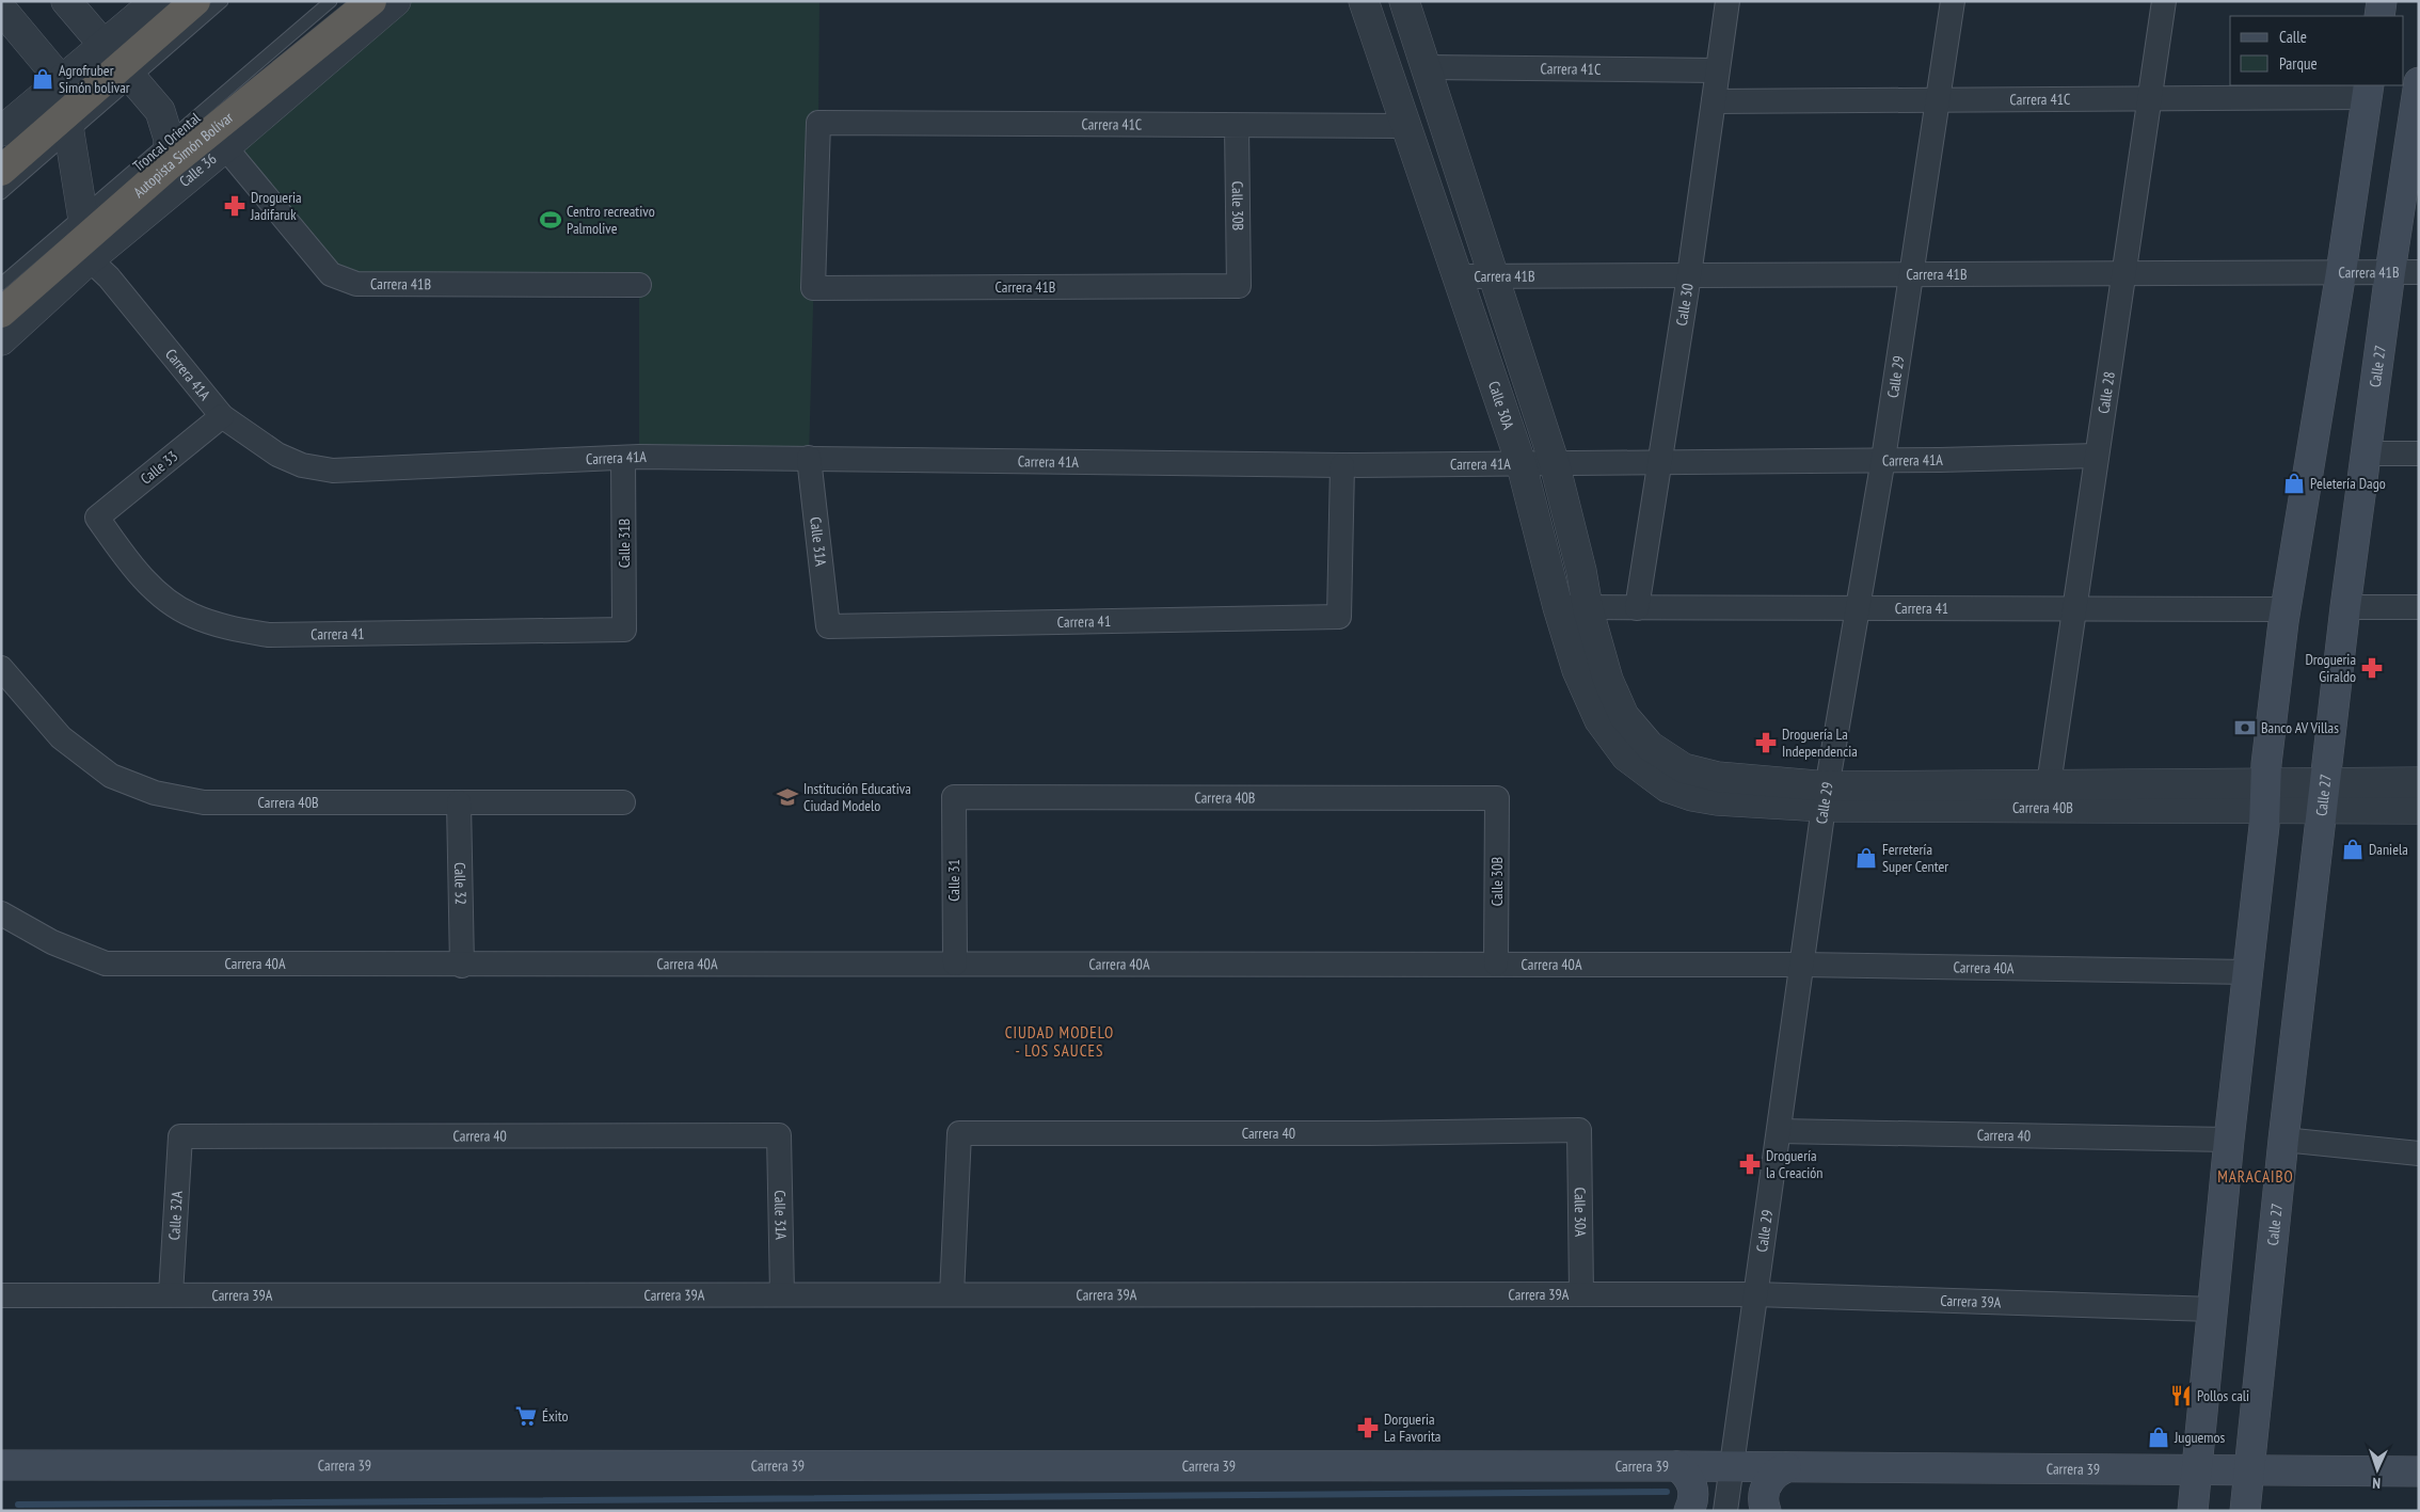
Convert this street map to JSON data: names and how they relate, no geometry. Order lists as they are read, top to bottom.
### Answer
{
  "streets": {
    "highway": ["Autopista Simón Bolívar"],
    "main road": ["Calle 27", "Carrera 39"],
    "street": [
      "Carrera 41C",
      "Calle 36",
      "Calle 30B",
      "Carrera 41B",
      "Calle 30",
      "Carrera 41A",
      "Calle 29",
      "Calle 28",
      "Calle 30A",
      "Calle 33",
      "Calle 31A",
      "Calle 31B",
      "Carrera 41",
      "Carrera 40B",
      "Calle 31",
      "Calle 32",
      "Carrera 40A",
      "Carrera 40",
      "Calle 32A",
      "Carrera 39A"
    ]
  },
  "crossings": [
    ["Carrera 41C", "Calle 30B"],
    ["Carrera 41C", "Carrera 41B"],
    ["Carrera 41C", "Calle 30"],
    ["Carrera 41C", "Calle 29"],
    ["Carrera 41C", "Calle 28"],
    ["Carrera 41C", "Calle 30A"],
    ["Autopista Simón Bolívar", "Calle 36"],
    ["Autopista Simón Bolívar", "Carrera 41A"],
    ["Calle 36", "Carrera 41B"],
    ["Calle 36", "Carrera 41A"],
    ["Calle 30B", "Carrera 41B"],
    ["Calle 30B", "Carrera 40B"],
    ["Calle 30B", "Carrera 40A"],
    ["Carrera 41B", "Calle 30"],
    ["Carrera 41B", "Calle 27"],
    ["Carrera 41B", "Calle 29"],
    ["Carrera 41B", "Calle 28"],
    ["Carrera 41B", "Calle 30A"],
    ["Calle 30", "Carrera 41A"],
    ["Calle 30", "Carrera 41"],
    ["Calle 27", "Carrera 40B"],
    ["Calle 27", "Carrera 39"],
    ["Carrera 41A", "Calle 29"],
    ["Carrera 41A", "Calle 28"],
    ["Carrera 41A", "Calle 30A"],
    ["Carrera 41A", "Calle 33"],
    ["Carrera 41A", "Calle 31A"],
    ["Carrera 41A", "Calle 31B"],
    ["Carrera 41A", "Carrera 41"],
    ["Calle 29", "Carrera 41"],
    ["Calle 29", "Carrera 40B"],
    ["Calle 29", "Carrera 40A"],
    ["Calle 29", "Carrera 40"],
    ["Calle 29", "Carrera 39A"],
    ["Calle 29", "Carrera 39"],
    ["Calle 28", "Carrera 41"],
    ["Calle 28", "Carrera 40B"],
    ["Calle 30A", "Carrera 41"],
    ["Calle 30A", "Carrera 40B"],
    ["Calle 30A", "Carrera 40"],
    ["Calle 30A", "Carrera 39A"],
    ["Calle 33", "Carrera 41"],
    ["Calle 31A", "Carrera 41"],
    ["Calle 31A", "Carrera 40"],
    ["Calle 31A", "Carrera 39A"],
    ["Calle 31B", "Carrera 41"],
    ["Carrera 40B", "Calle 31"],
    ["Carrera 40B", "Calle 32"],
    ["Calle 31", "Carrera 40A"],
    ["Calle 32", "Carrera 40A"],
    ["Carrera 40", "Calle 32A"],
    ["Carrera 40", "Carrera 39A"],
    ["Calle 32A", "Carrera 39A"]
  ],
  "districts": ["CIUDAD MODELO - LOS SAUCES", "MARACAIBO"],
  "places": {
    "shop": [
      "Agrofruber Simón bolivar",
      "Peletería Dago",
      "Daniela",
      "Ferretería Super Center",
      "Juguemos"
    ],
    "pharmacy": [
      "Drogueria Jadifaruk",
      "Drogueria Giraldo",
      "Droguería La Independencia",
      "Droguería la Creación",
      "Dorgueria La Favorita"
    ],
    "sports": ["Centro recreativo Palmolive"],
    "bank": ["Banco AV Villas"],
    "school or university": ["Institución Educativa Ciudad Modelo"],
    "restaurant": ["Pollos cali"],
    "supermarket": ["Éxito"]
  },
  "legend": ["Calle", "Parque"],
  "north": "bottom"
}
